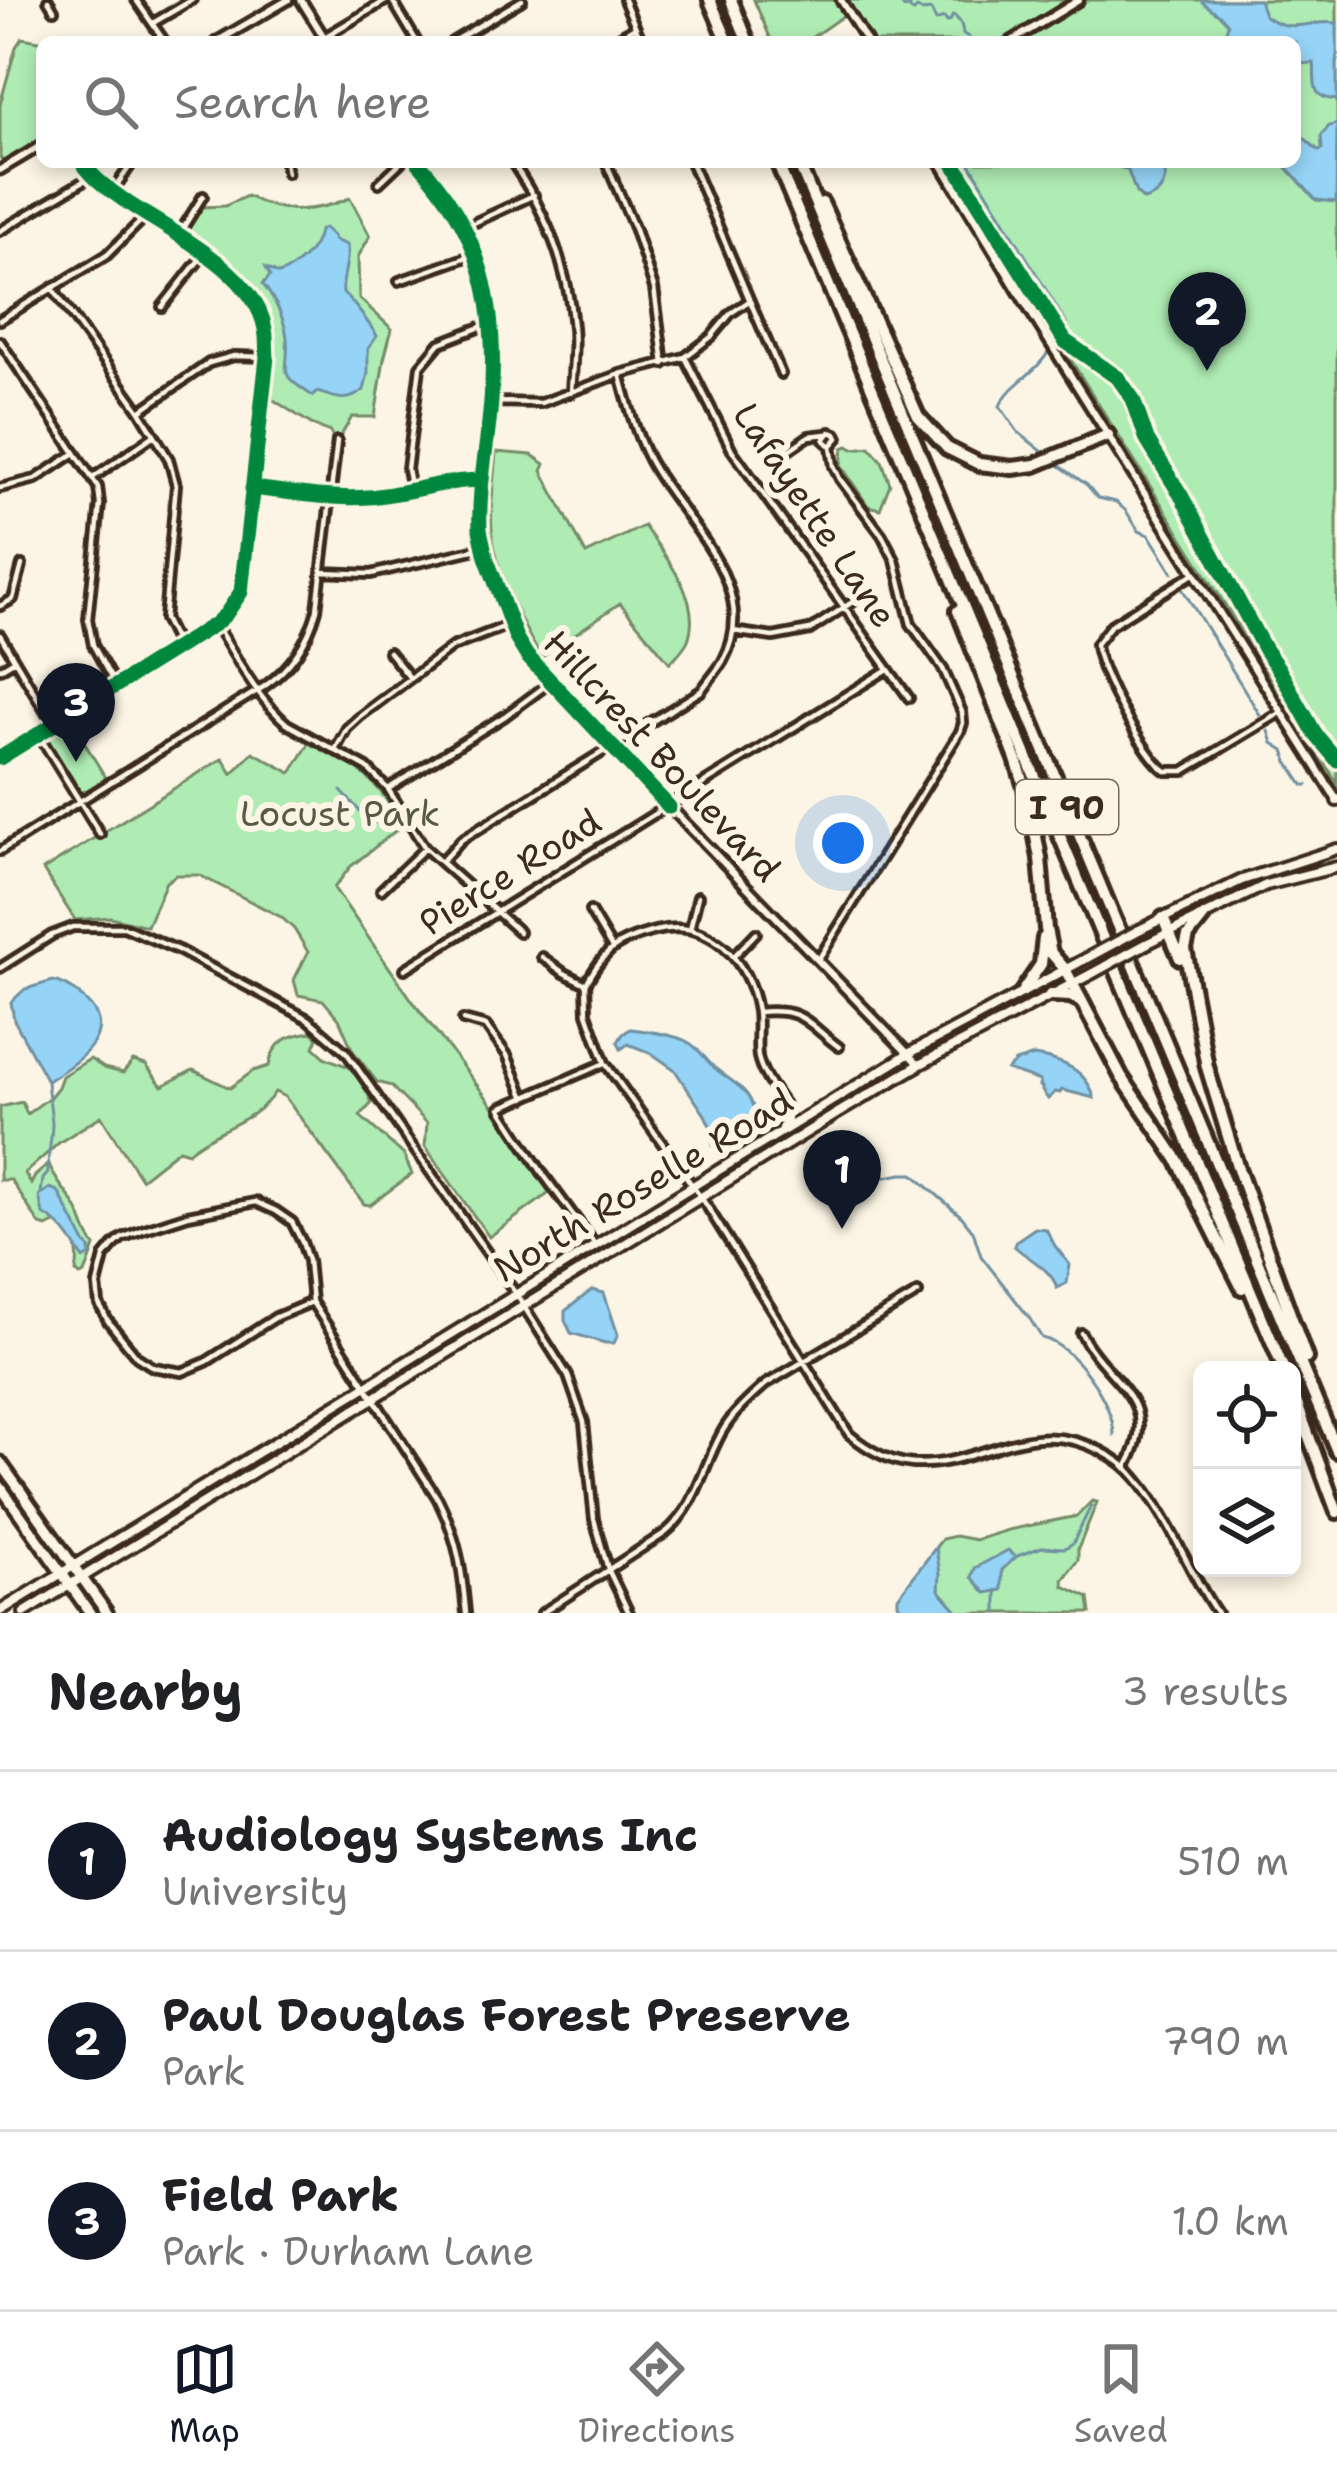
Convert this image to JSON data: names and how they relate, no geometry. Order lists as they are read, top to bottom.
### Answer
{
  "streets": {
    "highway": ["I 90"],
    "main road": ["North Roselle Road"],
    "street": ["Lafayette Lane", "Hillcrest Boulevard", "Pierce Road"]
  },
  "crossings": [
    ["Lafayette Lane", "Pierce Road"],
    ["Hillcrest Boulevard", "Pierce Road"],
    ["Hillcrest Boulevard", "North Roselle Road"]
  ],
  "parks": ["Locust Park"],
  "page": {
    "search": "Search here",
    "pins": ["2", "3", "1"],
    "heading": ["Nearby", "3 results"],
    "list": [
      {
        "mark": "1",
        "name": "Audiology Systems Inc",
        "note": "University",
        "value": "510 m"
      },
      {
        "mark": "2",
        "name": "Paul Douglas Forest Preserve",
        "note": "Park",
        "value": "790 m"
      },
      {
        "mark": "3",
        "name": "Field Park",
        "note": "Park · Durham Lane",
        "value": "1.0 km"
      }
    ],
    "nav": ["Map", "Directions", "Saved"]
  }
}
